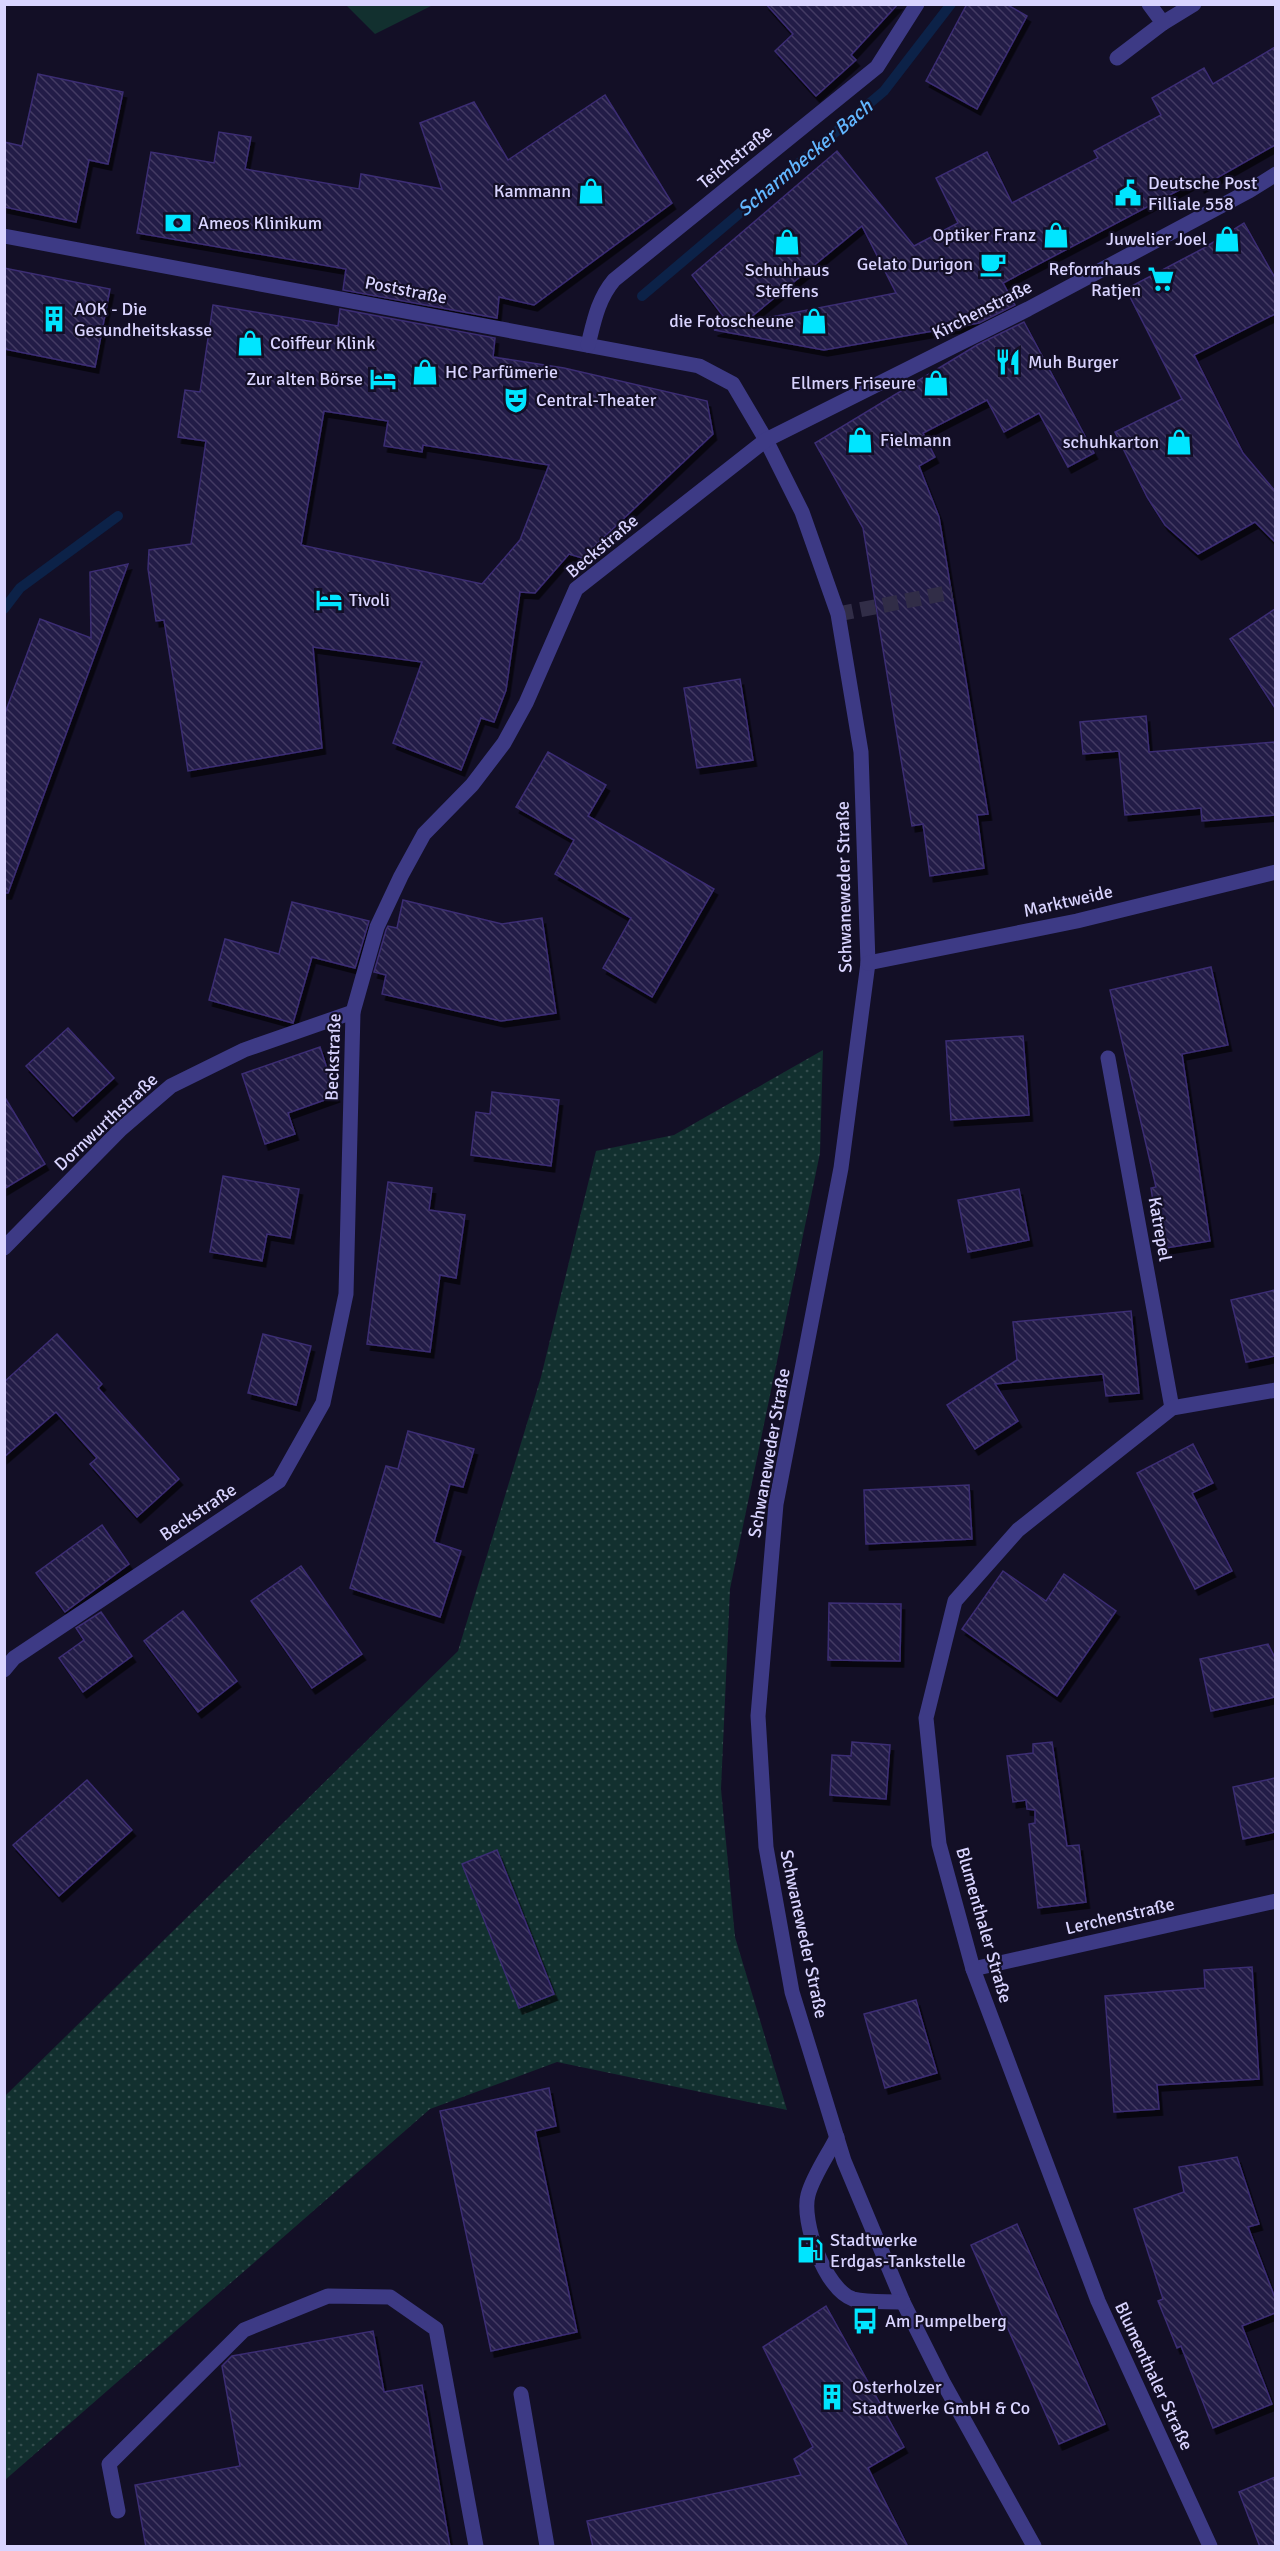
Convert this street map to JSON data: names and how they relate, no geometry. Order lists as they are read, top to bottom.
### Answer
{
  "streets": {
    "street": [
      "Teichstraße",
      "Poststraße",
      "Kirchenstraße",
      "Beckstraße",
      "Schwaneweder Straße",
      "Marktweide",
      "Dornwurthstraße",
      "Katrepel",
      "Lerchenstraße",
      "Blumenthaler Straße"
    ]
  },
  "crossings": [
    ["Teichstraße", "Poststraße"],
    ["Poststraße", "Kirchenstraße"],
    ["Poststraße", "Beckstraße"],
    ["Poststraße", "Schwaneweder Straße"],
    ["Kirchenstraße", "Beckstraße"],
    ["Kirchenstraße", "Schwaneweder Straße"],
    ["Beckstraße", "Schwaneweder Straße"],
    ["Beckstraße", "Dornwurthstraße"],
    ["Schwaneweder Straße", "Marktweide"],
    ["Katrepel", "Blumenthaler Straße"],
    ["Lerchenstraße", "Blumenthaler Straße"]
  ],
  "water": ["Scharmbecker Bach"],
  "places": {
    "shop": [
      "Kammann",
      "Optiker Franz",
      "Juwelier Joel",
      "Schuhhaus Steffens",
      "die Fotoscheune",
      "Coiffeur Klink",
      "HC Parfümerie",
      "Ellmers Friseure",
      "Fielmann",
      "schuhkarton"
    ],
    "public building": ["Deutsche Post Filliale 558"],
    "bank": ["Ameos Klinikum"],
    "cafe": ["Gelato Durigon"],
    "supermarket": ["Reformhaus Ratjen"],
    "building": ["AOK - Die Gesundheitskasse", "Osterholzer Stadtwerke GmbH & Co"],
    "restaurant": ["Muh Burger"],
    "hotel": ["Zur alten Börse", "Tivoli"],
    "theatre": ["Central-Theater"],
    "fuel station": ["Stadtwerke Erdgas-Tankstelle"],
    "bus stop": ["Am Pumpelberg"]
  }
}
